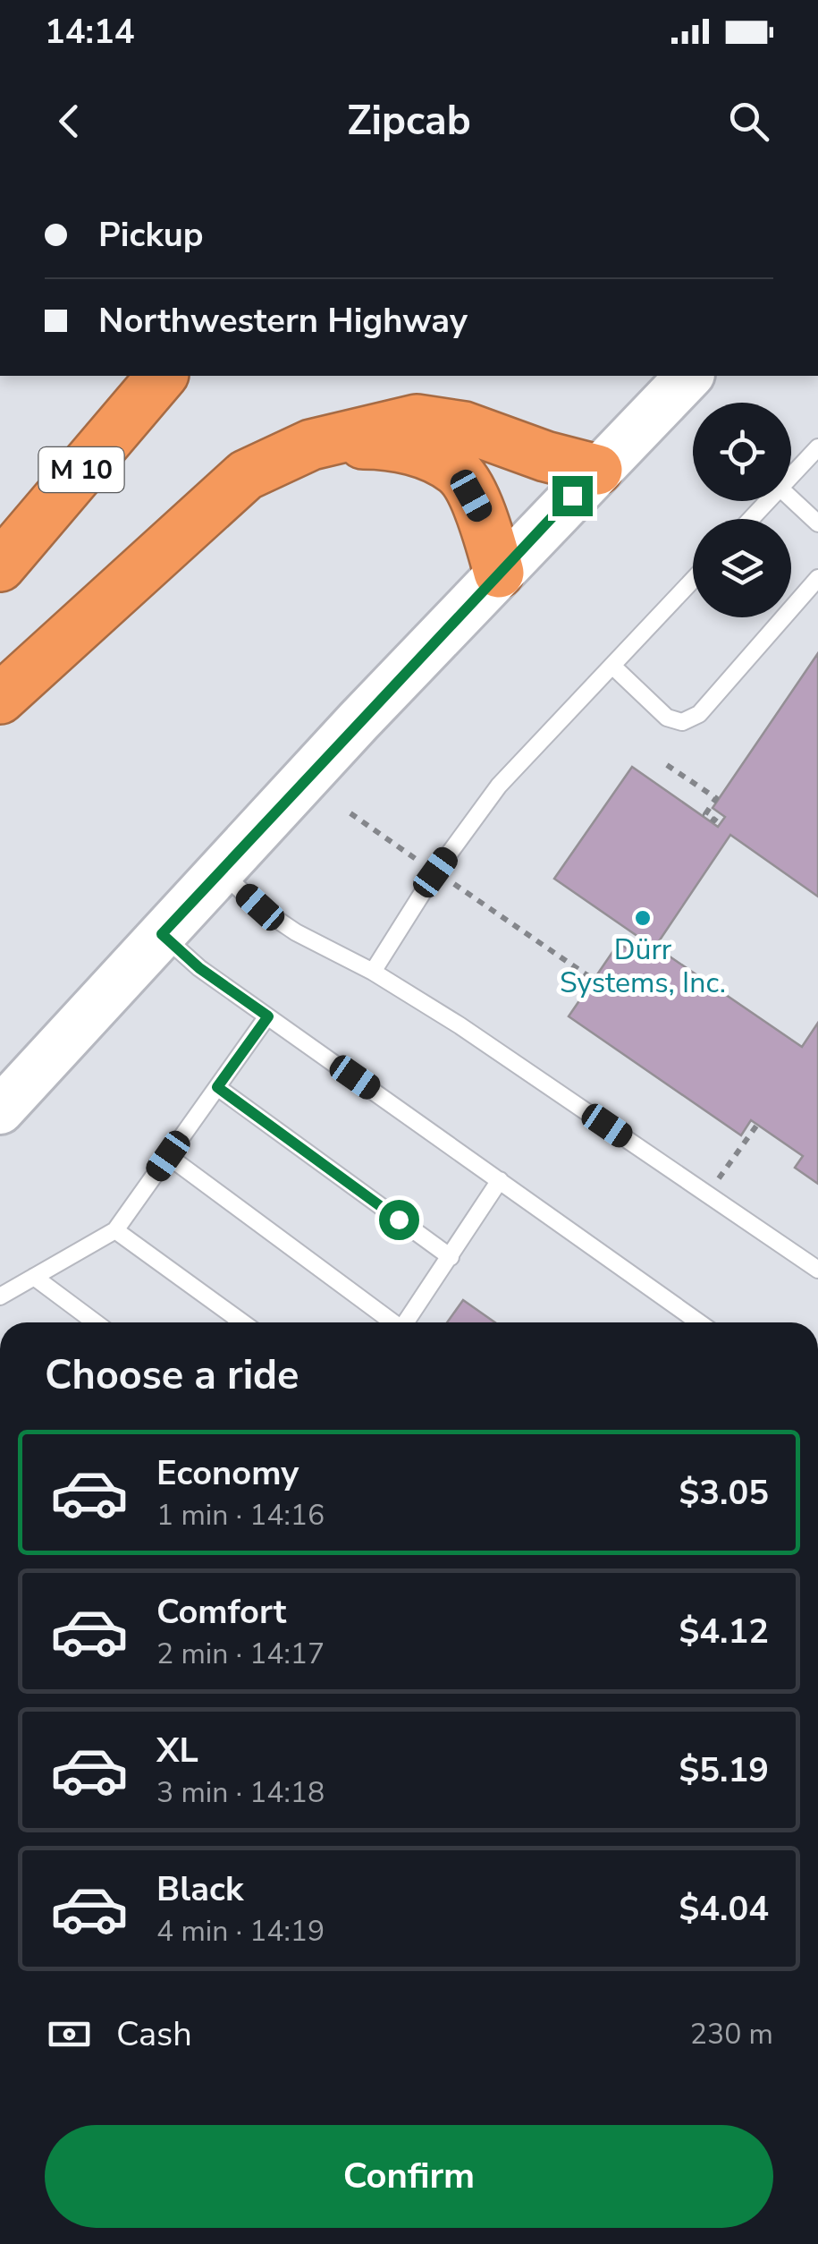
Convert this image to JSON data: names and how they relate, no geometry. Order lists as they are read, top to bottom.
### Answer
{
  "streets": {
    "highway": ["M 10"]
  },
  "places": ["Dürr Systems, Inc."],
  "page": {
    "status": "14:14",
    "header": "Zipcab",
    "banner": ["Pickup", "Northwestern Highway"],
    "heading": "Choose a ride",
    "list": [
      {
        "name": "Economy",
        "note": "1 min · 14:16",
        "value": "$3.05"
      },
      {
        "name": "Comfort",
        "note": "2 min · 14:17",
        "value": "$4.12"
      },
      {
        "name": "XL",
        "note": "3 min · 14:18",
        "value": "$5.19"
      },
      {
        "name": "Black",
        "note": "4 min · 14:19",
        "value": "$4.04"
      }
    ],
    "pay": ["Cash", "230 m"],
    "buttons": "Confirm"
  }
}
